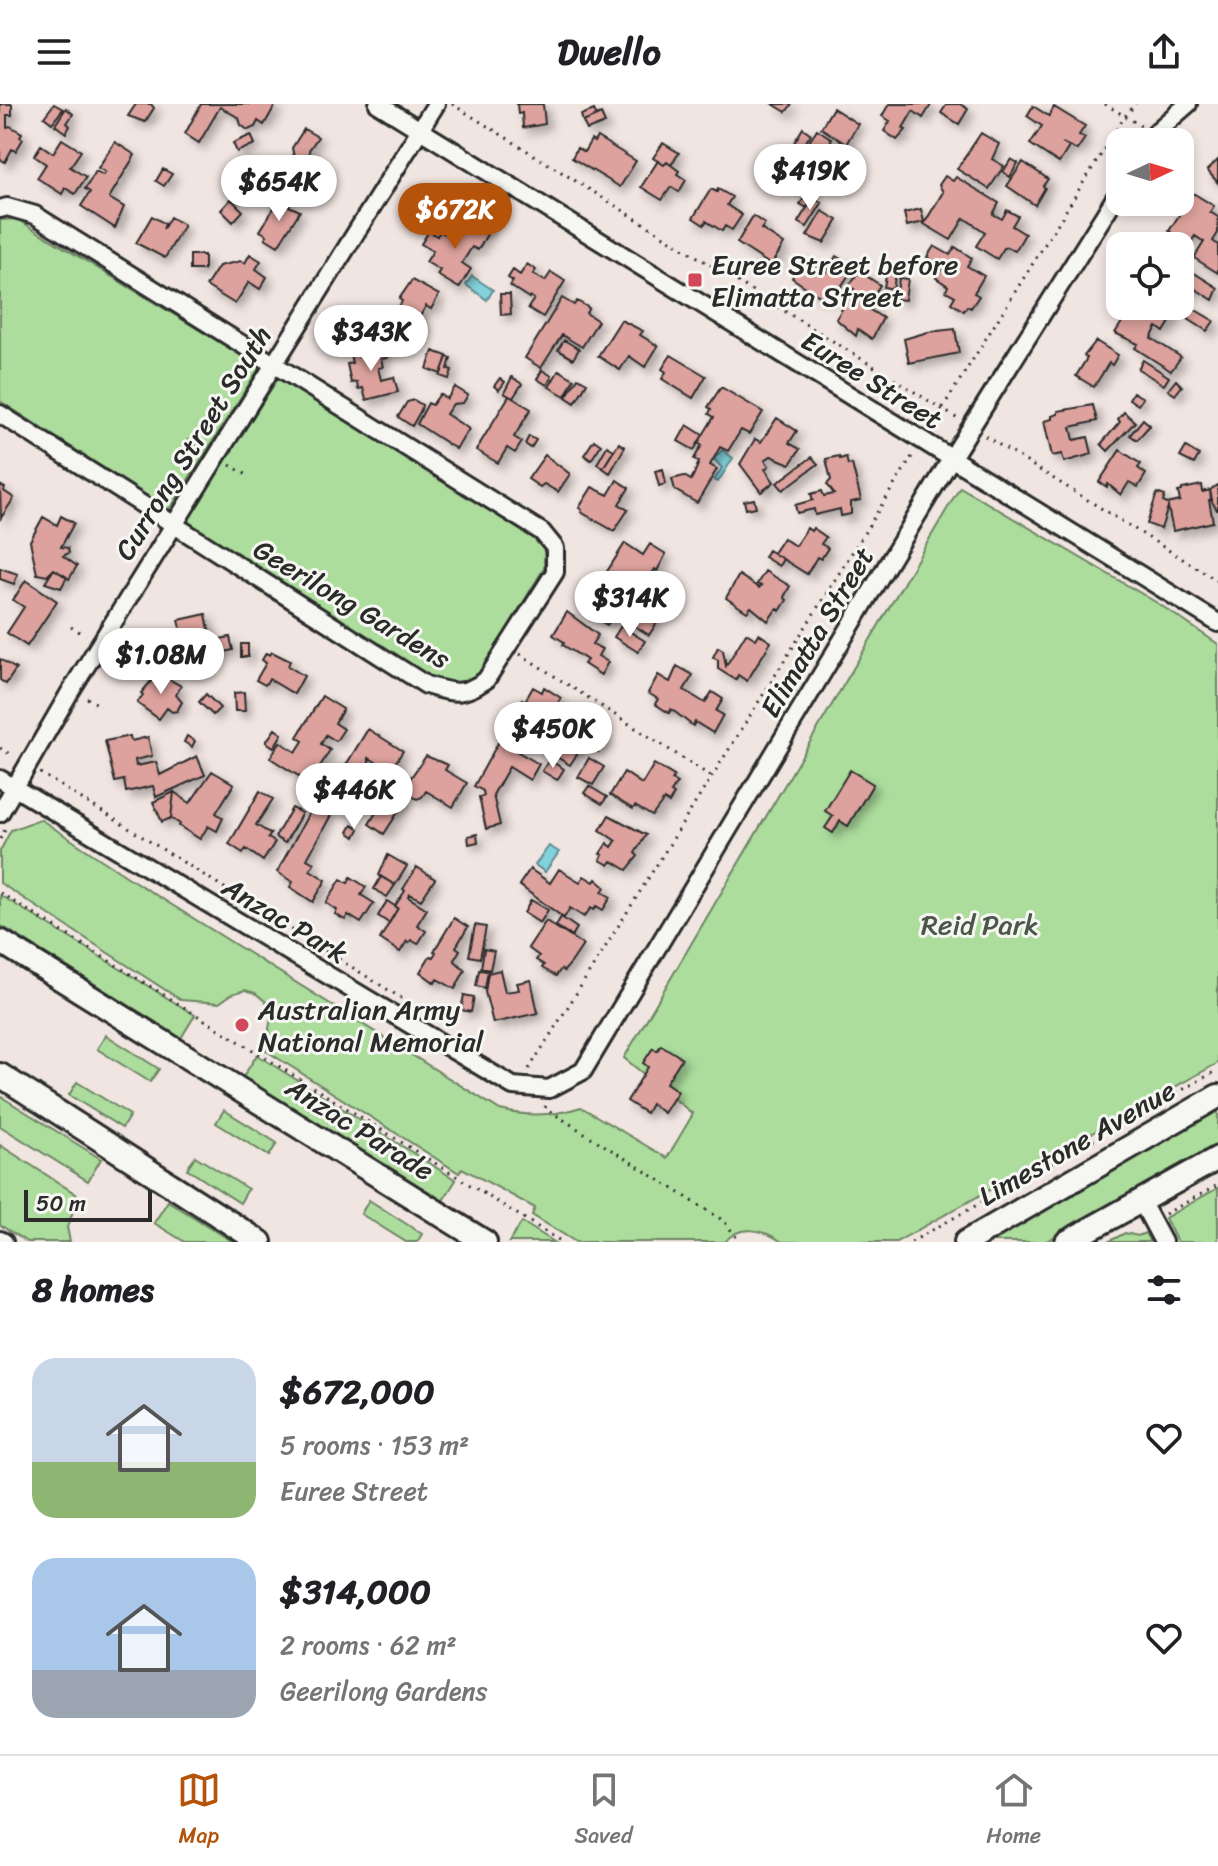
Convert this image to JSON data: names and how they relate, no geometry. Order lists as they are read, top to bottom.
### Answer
{
  "streets": {
    "main road": ["Anzac Parade", "Limestone Avenue"],
    "street": [
      "Euree Street",
      "Currong Street South",
      "Geerilong Gardens",
      "Elimatta Street",
      "Anzac Park"
    ]
  },
  "crossings": [
    ["Euree Street", "Currong Street South"],
    ["Euree Street", "Elimatta Street"],
    ["Currong Street South", "Geerilong Gardens"],
    ["Currong Street South", "Anzac Park"],
    ["Elimatta Street", "Anzac Park"]
  ],
  "parks": ["Reid Park"],
  "places": {
    "transit": ["Euree Street before Elimatta Street"],
    "other": ["Australian Army National Memorial"]
  },
  "scale_bar": "50 m",
  "north": "right",
  "page": {
    "header": "Dwello",
    "price": [
      "$419K",
      "$654K",
      "$672K",
      "$343K",
      "$314K",
      "$1.08M",
      "$450K",
      "$446K"
    ],
    "scale": "50 m",
    "heading": "8 homes",
    "list": [
      {
        "name": "$672,000",
        "note": "5 rooms · 153 m² · Euree Street"
      },
      {
        "name": "$314,000",
        "note": "2 rooms · 62 m² · Geerilong Gardens"
      }
    ],
    "tabs": ["Map", "Saved", "Home"]
  }
}
